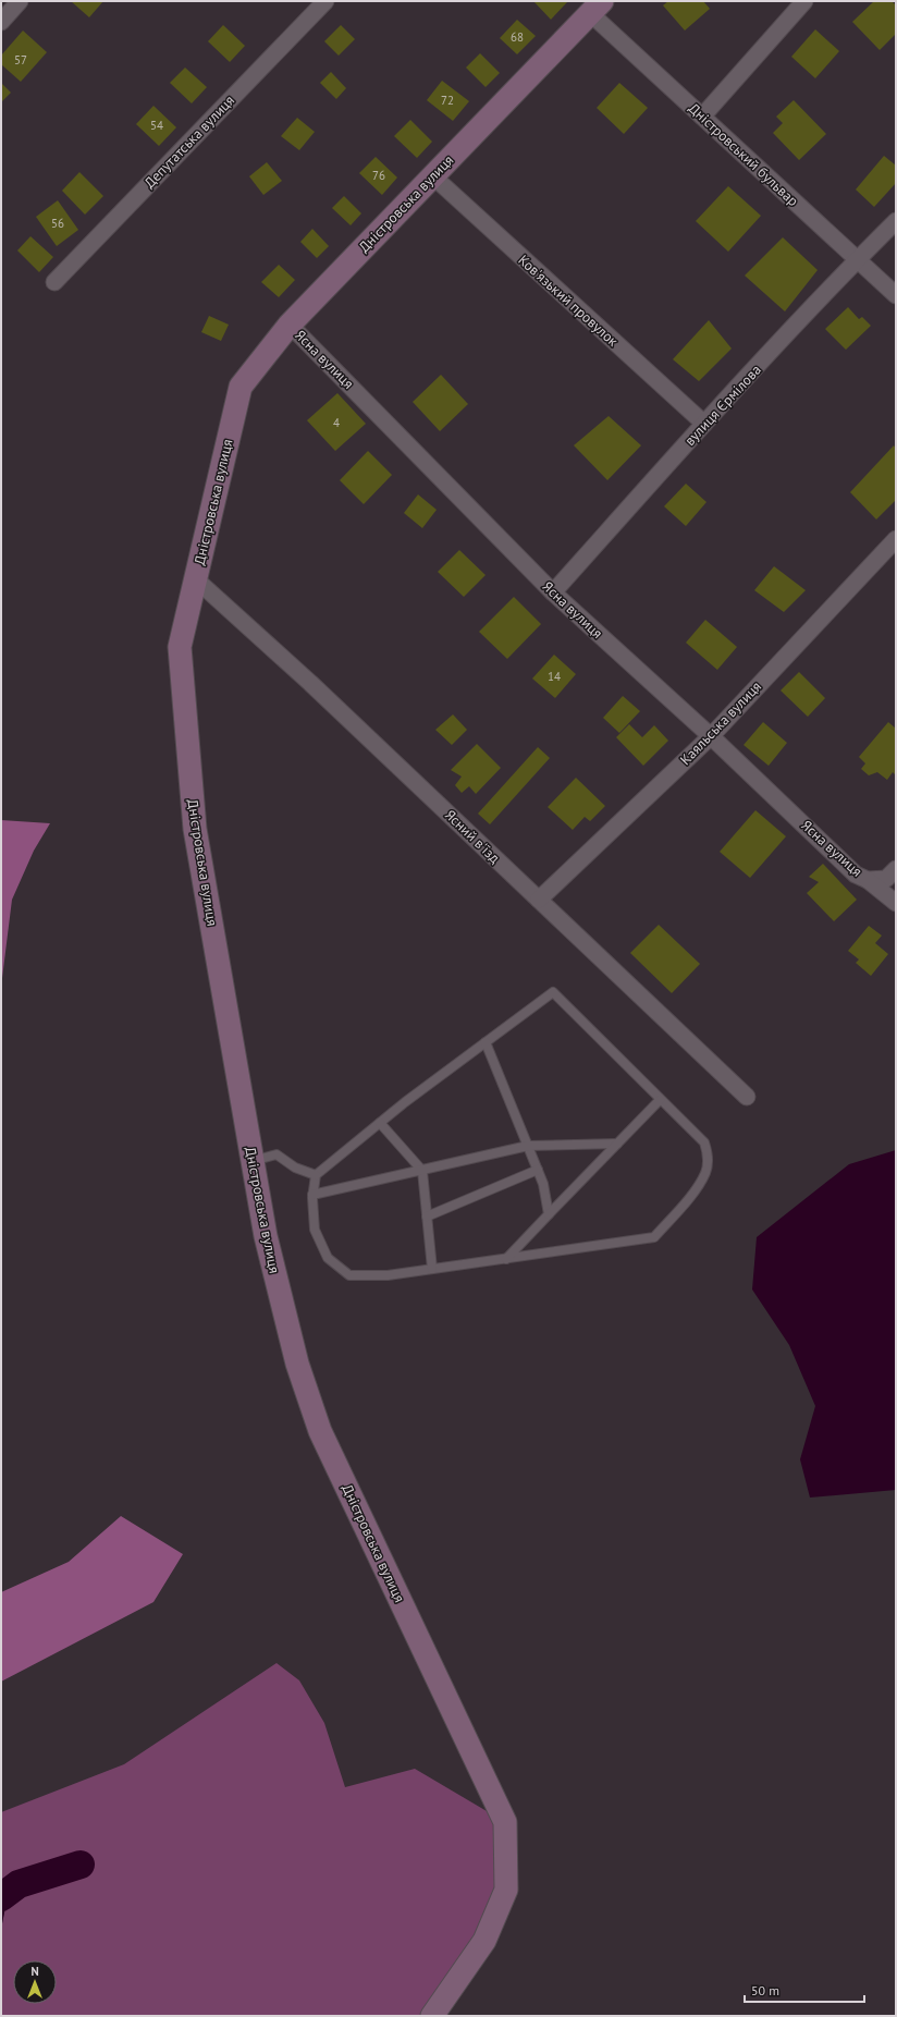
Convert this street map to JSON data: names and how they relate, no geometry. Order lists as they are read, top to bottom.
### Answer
{
  "streets": {
    "street": [
      "Депутатська вулиця",
      "Дністровський бульвар",
      "Дністровська вулиця",
      "Ков'язький провулок",
      "Ясна вулиця",
      "вулиця Єрмілова",
      "Каяльська вулиця",
      "Ясний в'їзд"
    ]
  },
  "crossings": [
    ["Дністровський бульвар", "Дністровська вулиця"],
    ["Дністровський бульвар", "вулиця Єрмілова"],
    ["Дністровська вулиця", "Ков'язький провулок"],
    ["Дністровська вулиця", "Ясна вулиця"],
    ["Дністровська вулиця", "Ясний в'їзд"],
    ["Ков'язький провулок", "вулиця Єрмілова"],
    ["Ясна вулиця", "вулиця Єрмілова"],
    ["Ясна вулиця", "Каяльська вулиця"],
    ["Каяльська вулиця", "Ясний в'їзд"]
  ],
  "house_numbers": [
    "68",
    "57",
    "72",
    "54",
    "76",
    "56",
    "4",
    "14"
  ],
  "scale_bar": "50 m",
  "north": "top"
}
